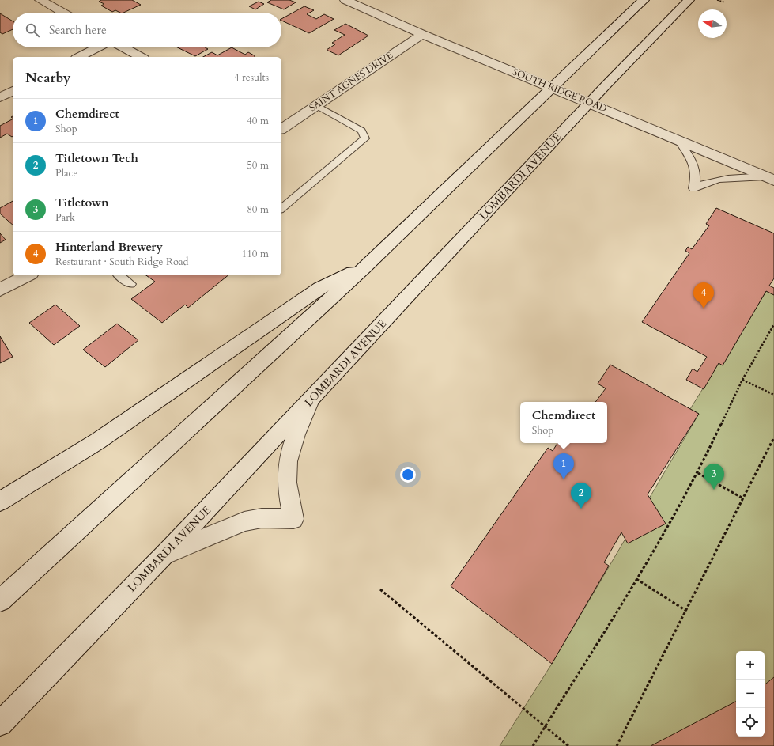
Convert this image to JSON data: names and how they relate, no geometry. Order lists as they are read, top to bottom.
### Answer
{
  "streets": {
    "main road": ["SAINT AGNES DRIVE", "SOUTH RIDGE ROAD", "LOMBARDI AVENUE"]
  },
  "crossings": [
    ["SAINT AGNES DRIVE", "SOUTH RIDGE ROAD"],
    ["SOUTH RIDGE ROAD", "LOMBARDI AVENUE"]
  ],
  "north": "left",
  "page": {
    "search": "Search here",
    "heading": ["Nearby", "4 results"],
    "list": [
      {
        "mark": "1",
        "name": "Chemdirect",
        "note": "Shop",
        "value": "40 m"
      },
      {
        "mark": "2",
        "name": "Titletown Tech",
        "note": "Place",
        "value": "50 m"
      },
      {
        "mark": "3",
        "name": "Titletown",
        "note": "Park",
        "value": "80 m"
      },
      {
        "mark": "4",
        "name": "Hinterland Brewery",
        "note": "Restaurant · South Ridge Road",
        "value": "110 m"
      }
    ],
    "pins": [
      "4",
      "1",
      "3",
      "2"
    ],
    "popup": ["Chemdirect", "Shop"],
    "map_buttons": ["+", "−"]
  }
}
